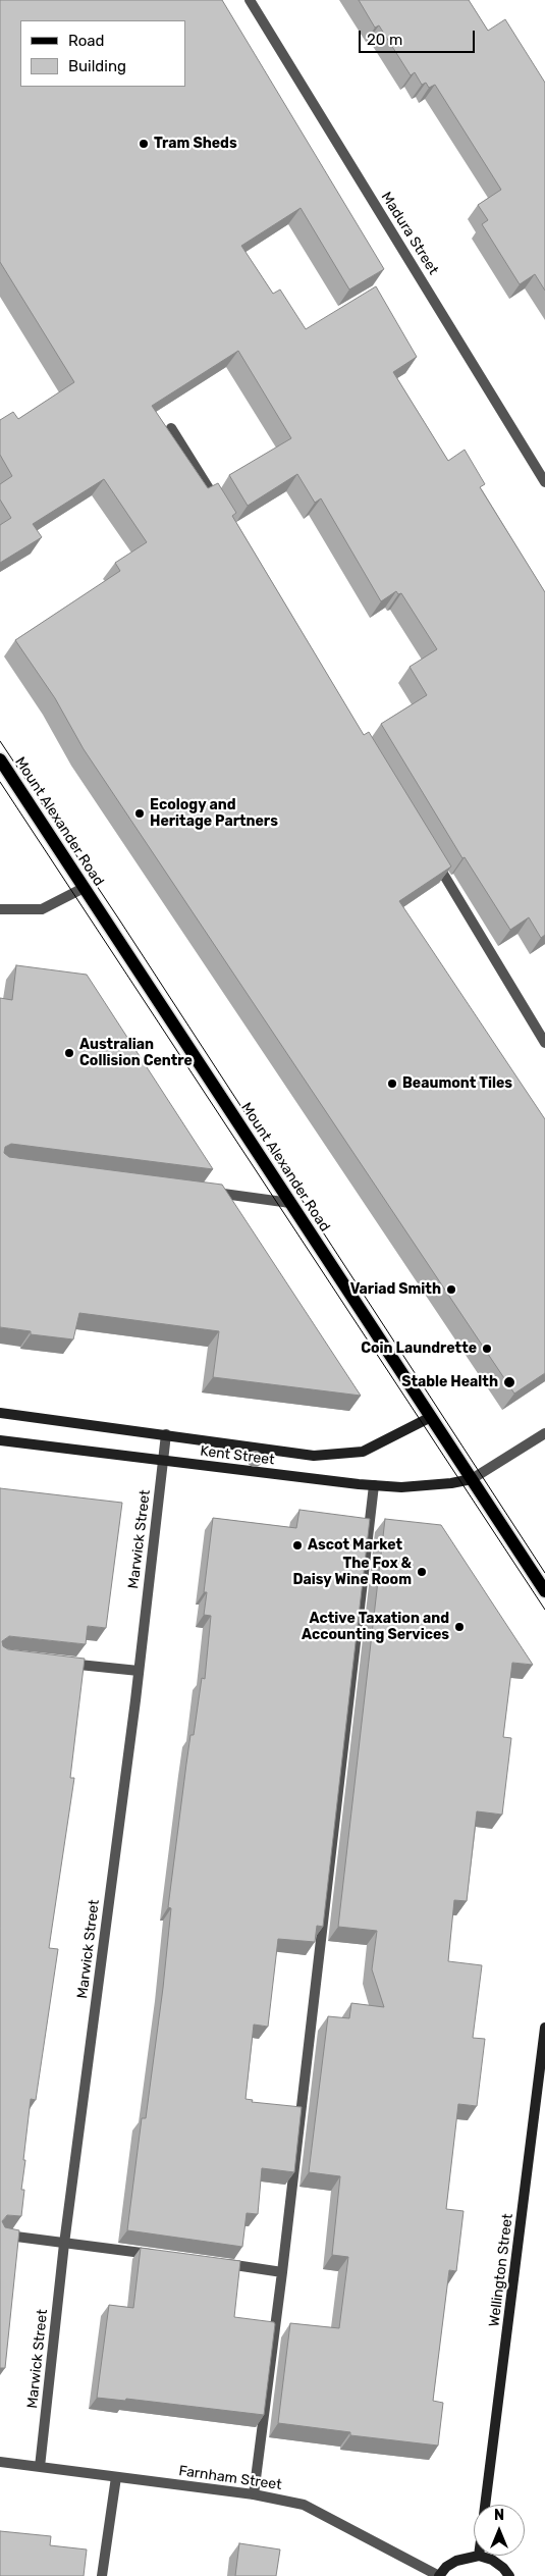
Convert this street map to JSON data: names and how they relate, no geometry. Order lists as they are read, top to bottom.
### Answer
{
  "streets": {
    "main road": ["Mount Alexander Road"],
    "street": [
      "Madura Street",
      "Kent Street",
      "Marwick Street",
      "Wellington Street",
      "Farnham Street"
    ]
  },
  "crossings": [
    ["Mount Alexander Road", "Kent Street"],
    ["Kent Street", "Marwick Street"],
    ["Marwick Street", "Farnham Street"]
  ],
  "places": [
    "Tram Sheds",
    "Ecology and Heritage Partners",
    "Australian Collision Centre",
    "Beaumont Tiles",
    "Variad Smith",
    "Coin Laundrette",
    "Stable Health",
    "Ascot Market",
    "The Fox & Daisy Wine Room",
    "Active Taxation and Accounting Services"
  ],
  "legend": ["Road", "Building"],
  "scale_bar": "20 m",
  "north": "top"
}
